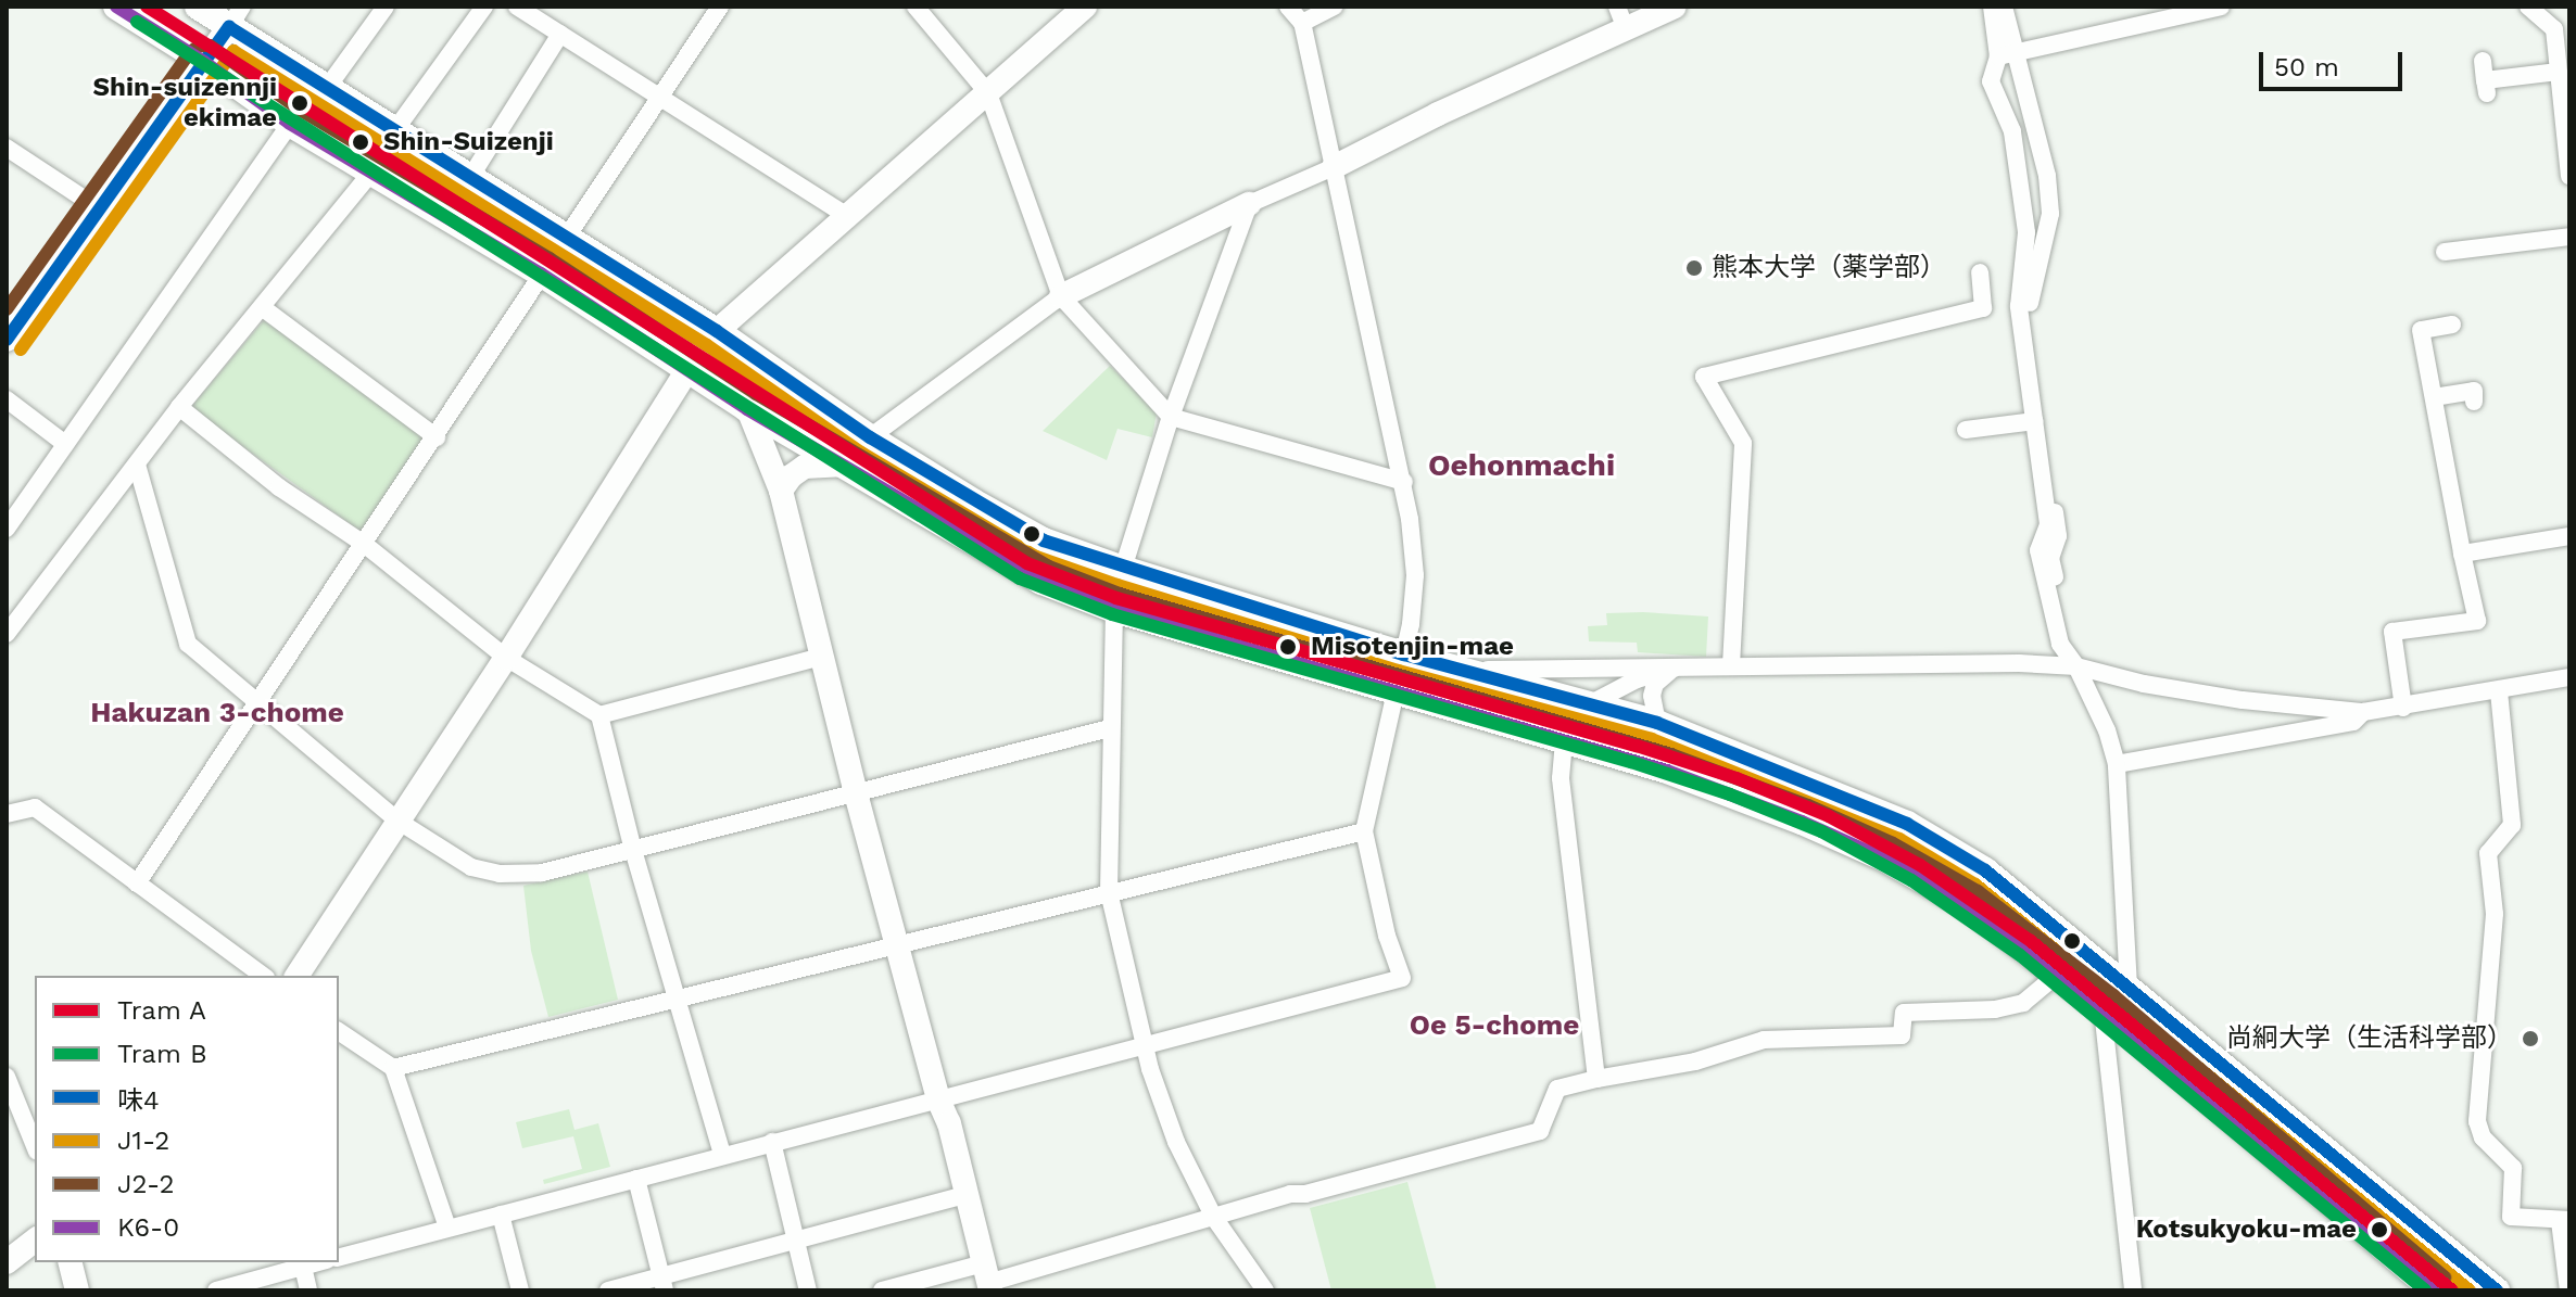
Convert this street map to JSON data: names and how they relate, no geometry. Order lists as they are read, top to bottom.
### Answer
{
  "districts": ["Oehonmachi", "Hakuzan 3-chome", "Oe 5-chome"],
  "places": [
    "Shin-suizennji ekimae",
    "Shin-Suizenji",
    "熊本大学（薬学部）",
    "Misotenjin-mae",
    "尚絅大学（生活科学部）",
    "Kotsukyoku-mae"
  ],
  "lines": [
    "tram line A",
    "transit line K6-0",
    "tram line B",
    "transit line 味4",
    "transit line J2-2",
    "transit line J1-2"
  ],
  "legend": [
    "Tram A",
    "Tram B",
    "味4",
    "J1-2",
    "J2-2",
    "K6-0"
  ],
  "scale_bar": "50 m"
}
